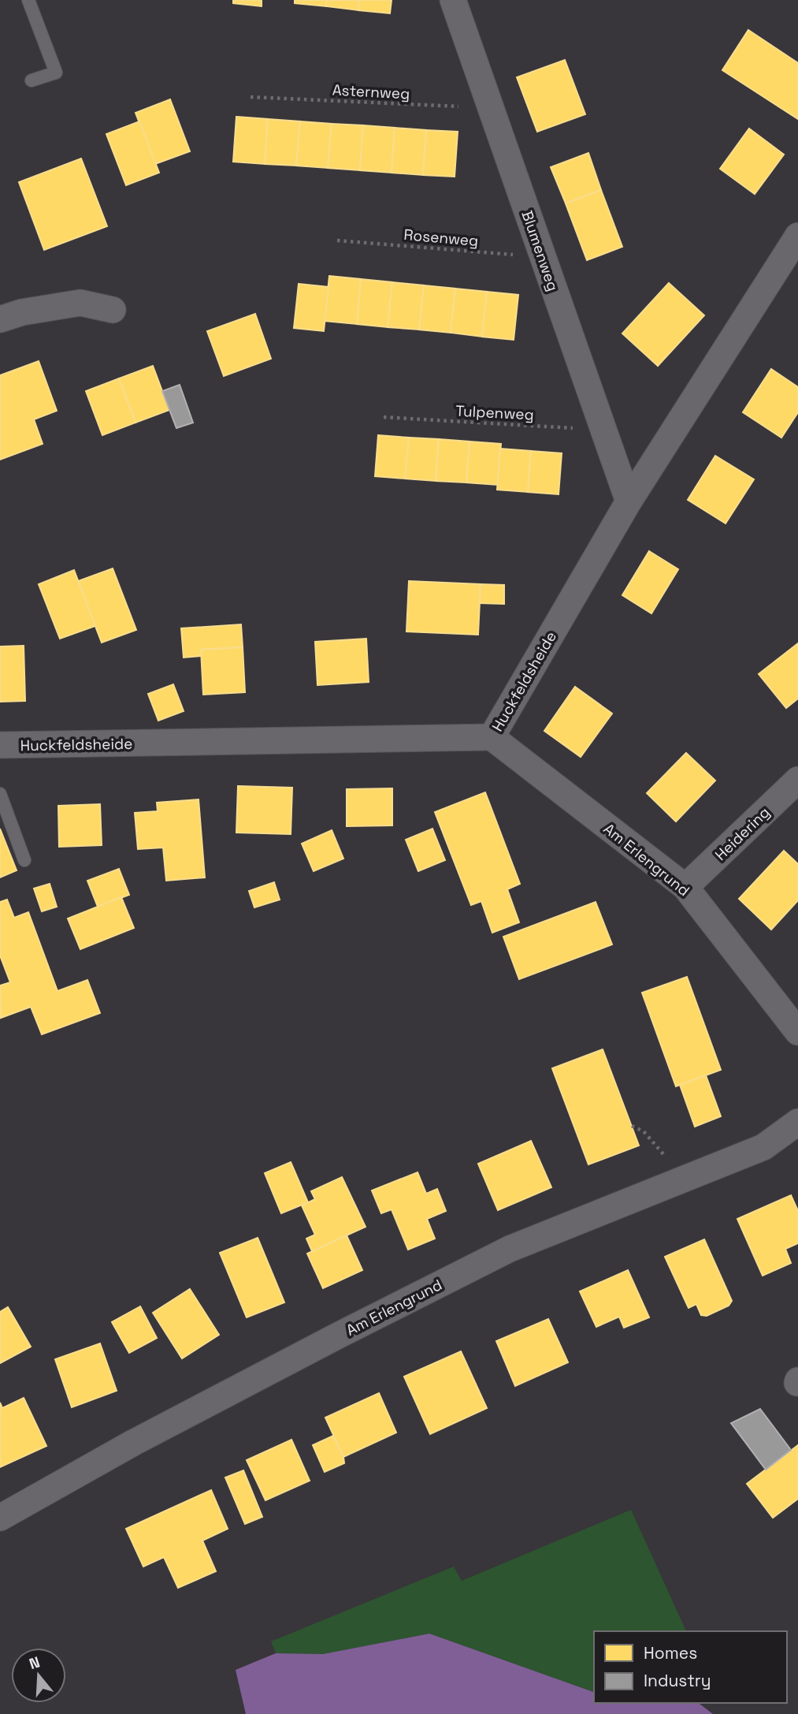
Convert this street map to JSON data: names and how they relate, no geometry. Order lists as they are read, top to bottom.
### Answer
{
  "streets": {
    "street": [
      "Blumenweg",
      "Huckfeldsheide",
      "Heidering",
      "Am Erlengrund"
    ],
    "path": ["Asternweg", "Rosenweg", "Tulpenweg"]
  },
  "crossings": [
    ["Asternweg", "Blumenweg"],
    ["Rosenweg", "Blumenweg"],
    ["Blumenweg", "Tulpenweg"],
    ["Blumenweg", "Huckfeldsheide"],
    ["Huckfeldsheide", "Am Erlengrund"],
    ["Heidering", "Am Erlengrund"]
  ],
  "legend": ["Homes", "Industry"],
  "north": "top"
}
